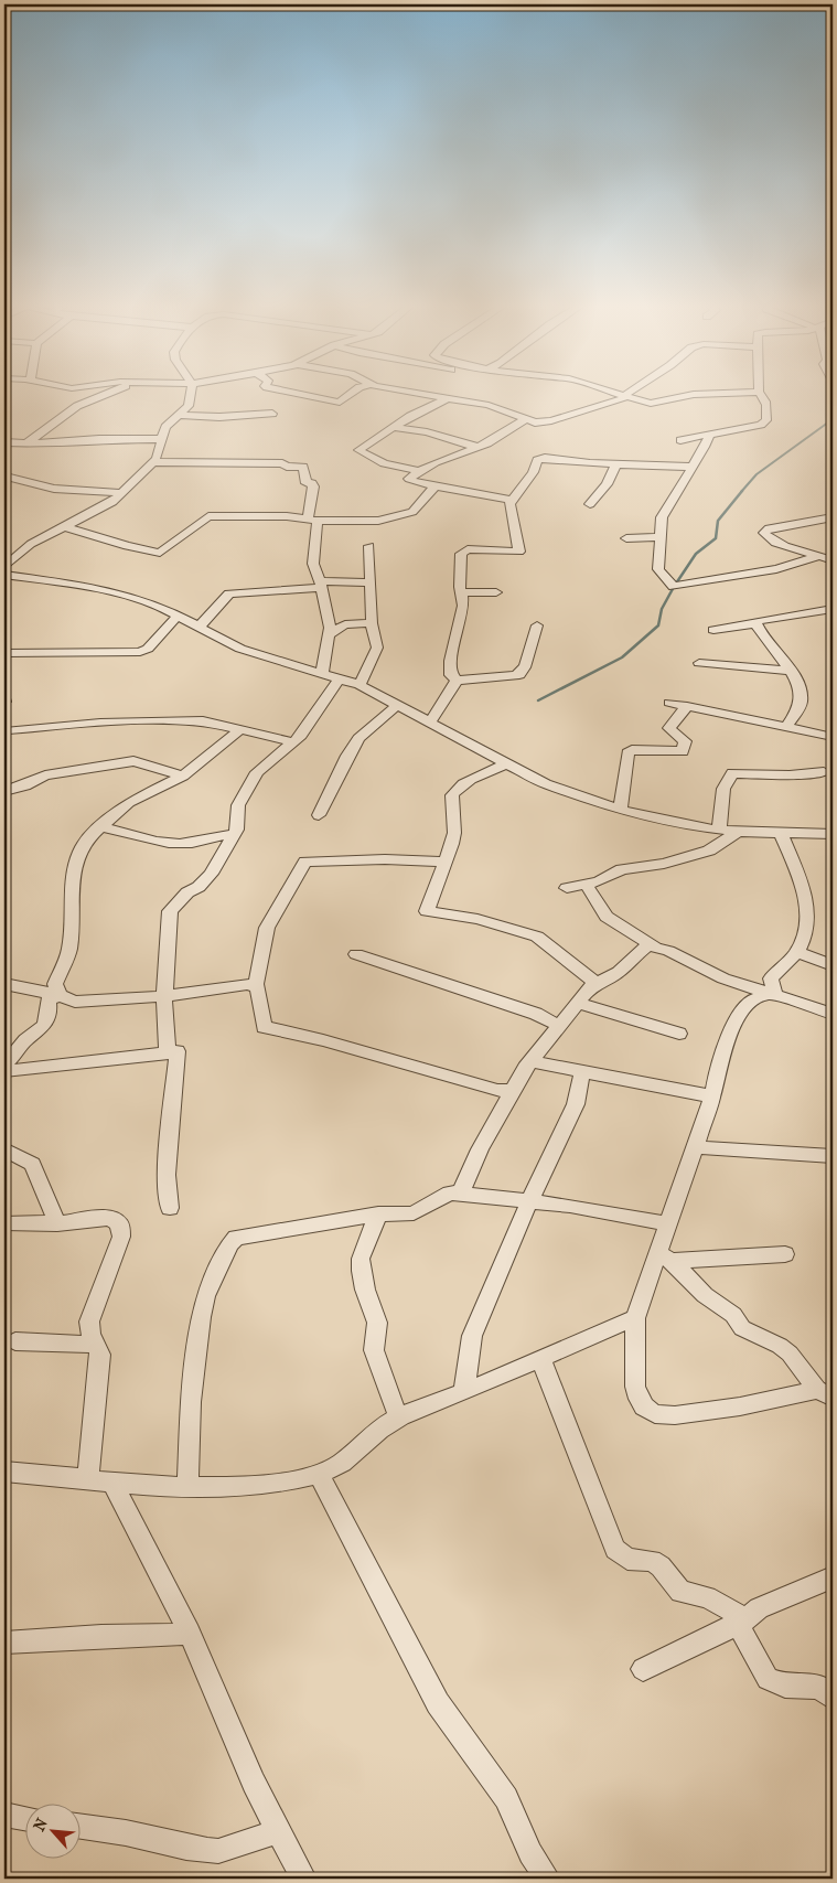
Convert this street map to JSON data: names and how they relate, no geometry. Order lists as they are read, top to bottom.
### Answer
{
  "north": "top left"
}
